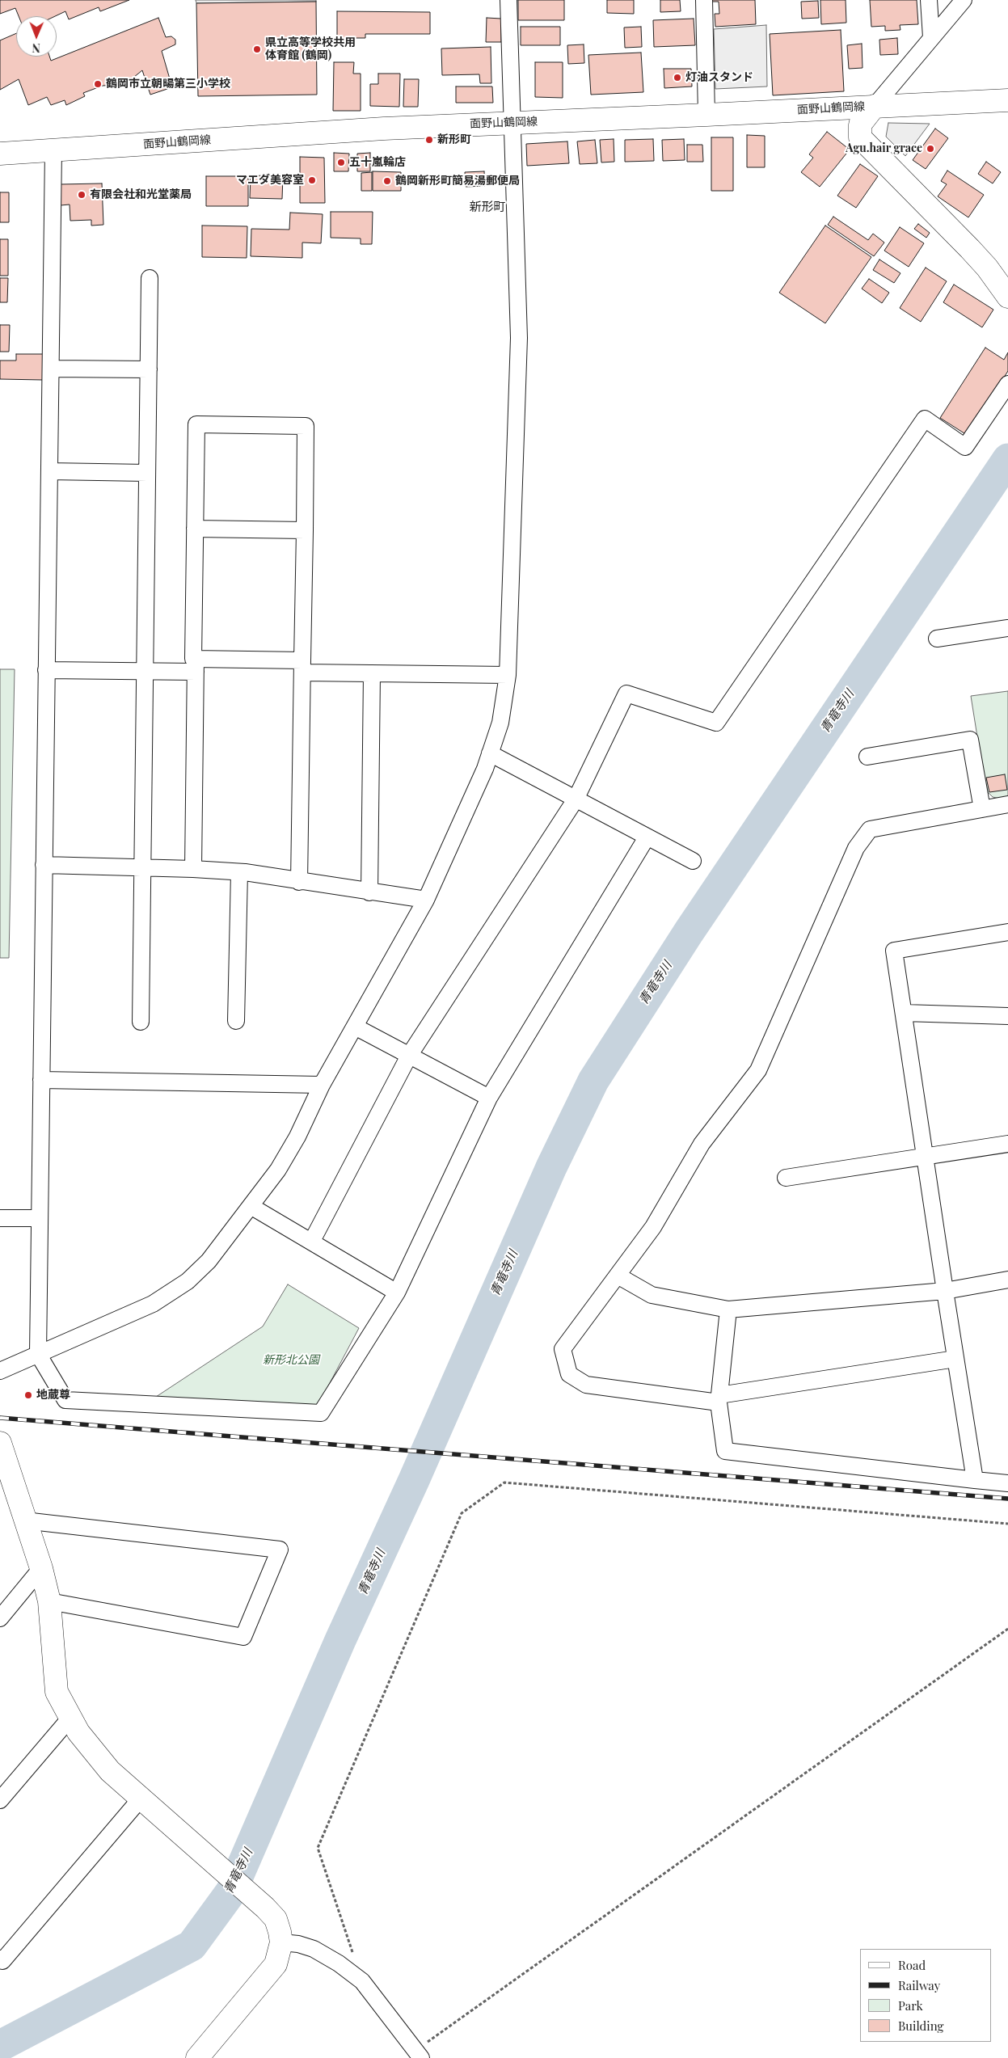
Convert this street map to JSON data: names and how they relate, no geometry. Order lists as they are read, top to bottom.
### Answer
{
  "streets": {
    "street": ["面野山鶴岡線"]
  },
  "districts": ["新形町"],
  "water": ["青竜寺川"],
  "parks": ["新形北公園"],
  "places": [
    "県立高等学校共用 体育館 (鶴岡)",
    "灯油スタンド",
    "鶴岡市立朝暘第三小学校",
    "新形町",
    "Agu.hair grace",
    "五十嵐輪店",
    "マエダ美容室",
    "鶴岡新形町簡易湯郵便局",
    "有限会社和光堂薬局",
    "地蔵尊"
  ],
  "legend": [
    "Road",
    "Railway",
    "Park",
    "Building"
  ],
  "north": "bottom"
}
